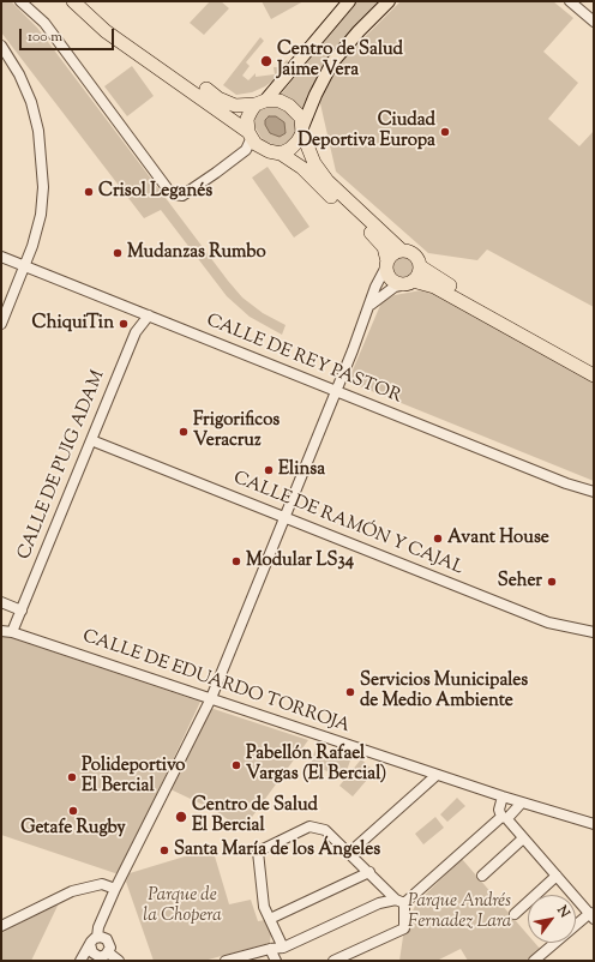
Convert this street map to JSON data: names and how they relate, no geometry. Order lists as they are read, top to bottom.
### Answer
{
  "streets": {
    "street": [
      "CALLE DE REY PASTOR",
      "CALLE DE PUIG ADAM",
      "CALLE DE RAMÓN Y CAJAL",
      "CALLE DE EDUARDO TORROJA"
    ]
  },
  "crossings": [
    ["CALLE DE REY PASTOR", "CALLE DE PUIG ADAM"],
    ["CALLE DE PUIG ADAM", "CALLE DE RAMÓN Y CAJAL"],
    ["CALLE DE PUIG ADAM", "CALLE DE EDUARDO TORROJA"]
  ],
  "parks": ["Parque de la Chopera", "Parque Andrés Fernadez Lara"],
  "places": [
    "Centro de Salud Jaime Vera",
    "Ciudad Deportiva Europa",
    "Crisol Leganés",
    "Mudanzas Rumbo",
    "ChiquiTin",
    "Frigorificos Veracruz",
    "Elinsa",
    "Avant House",
    "Modular LS34",
    "Seher",
    "Servicios Municipales de Medio Ambiente",
    "Pabellón Rafael Vargas (El Bercial)",
    "Polideportivo El Bercial",
    "Getafe Rugby",
    "Centro de Salud El Bercial",
    "Santa María de los Ángeles"
  ],
  "scale_bar": "100 m",
  "north": "top right"
}
